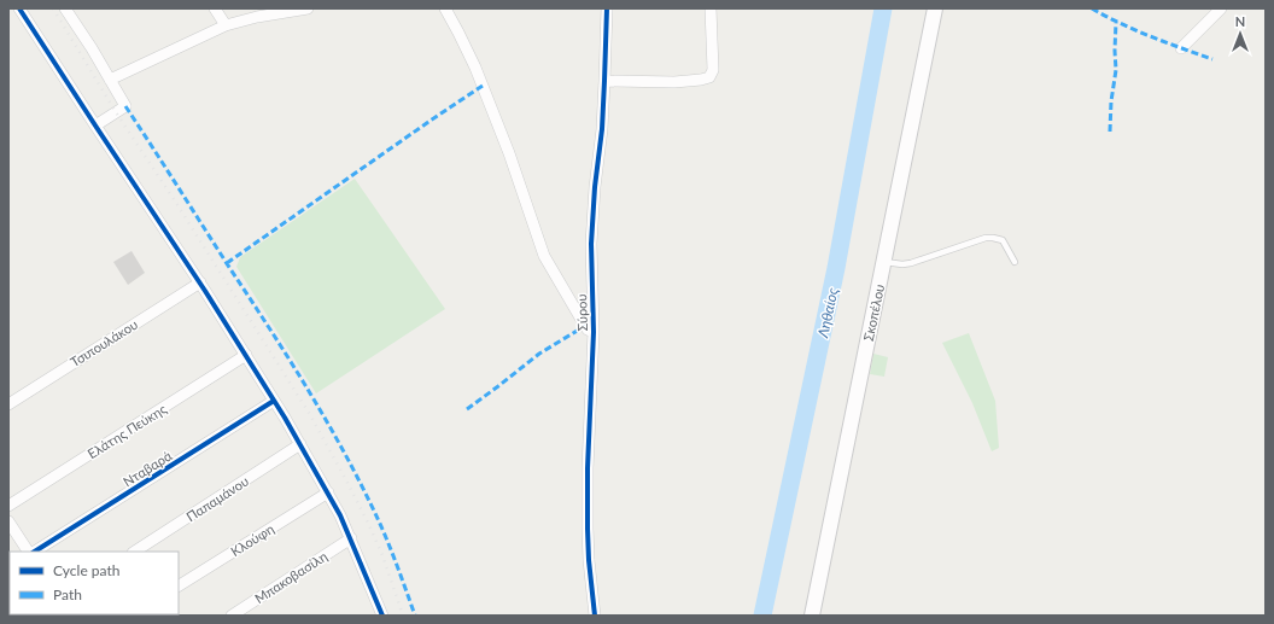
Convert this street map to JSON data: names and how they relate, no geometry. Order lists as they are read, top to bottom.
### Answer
{
  "streets": {
    "main road": ["Σκοπέλου"],
    "street": [
      "Σύρου",
      "Τσιπουλάκου",
      "Ελάτης Πεύκης",
      "Νταβαρά",
      "Παπαμάνου",
      "Κλούφη",
      "Μπακοβασίλη"
    ]
  },
  "water": ["Ληθαίος"],
  "legend": ["Cycle path", "Path"],
  "north": "top"
}
